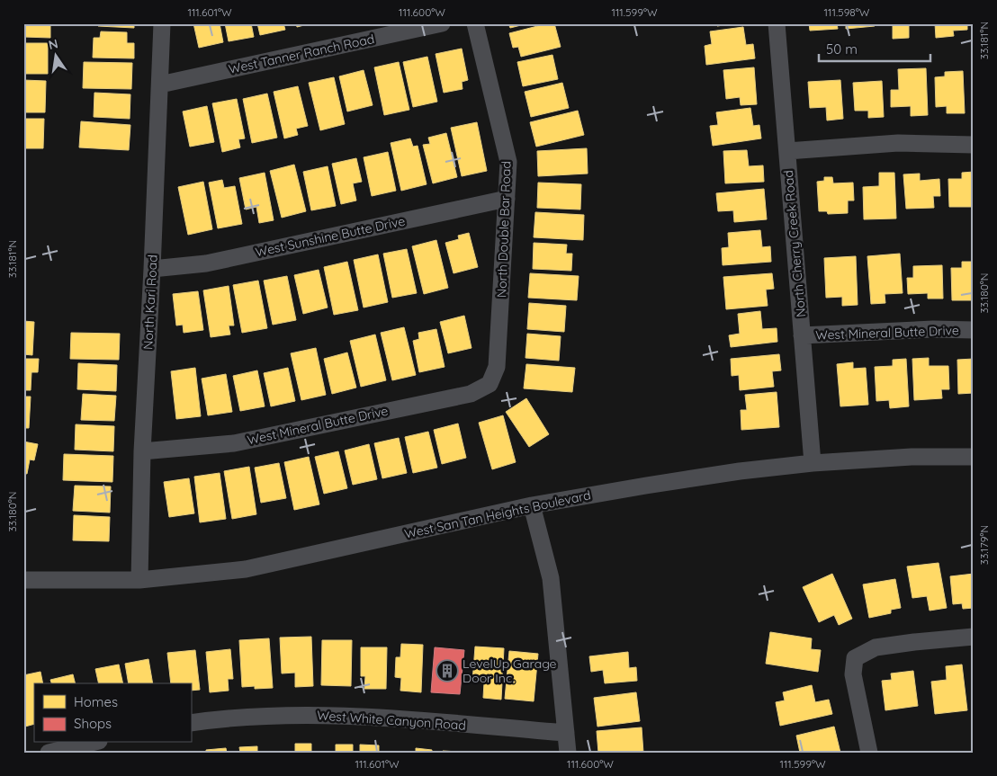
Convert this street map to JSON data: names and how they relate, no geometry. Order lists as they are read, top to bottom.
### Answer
{
  "streets": {
    "street": [
      "West Tanner Ranch Road",
      "North Double Bar Road",
      "West Sunshine Butte Drive",
      "North Cherry Creek Road",
      "North Kari Road",
      "West Mineral Butte Drive",
      "West San Tan Heights Boulevard",
      "West White Canyon Road"
    ]
  },
  "crossings": [
    ["West Tanner Ranch Road", "North Kari Road"],
    ["North Double Bar Road", "West Sunshine Butte Drive"],
    ["North Double Bar Road", "West Mineral Butte Drive"],
    ["West Sunshine Butte Drive", "North Kari Road"],
    ["North Cherry Creek Road", "West Mineral Butte Drive"],
    ["North Cherry Creek Road", "West San Tan Heights Boulevard"],
    ["North Kari Road", "West Mineral Butte Drive"],
    ["North Kari Road", "West San Tan Heights Boulevard"]
  ],
  "places": {
    "building": ["LevelUp Garage Door Inc."]
  },
  "legend": ["Homes", "Shops"],
  "scale_bar": "50 m",
  "north": "top",
  "coordinates": [
    "111.601°W",
    "111.600°W",
    "111.599°W",
    "111.598°W",
    "33.181°N",
    "33.180°N",
    "33.179°N"
  ]
}
